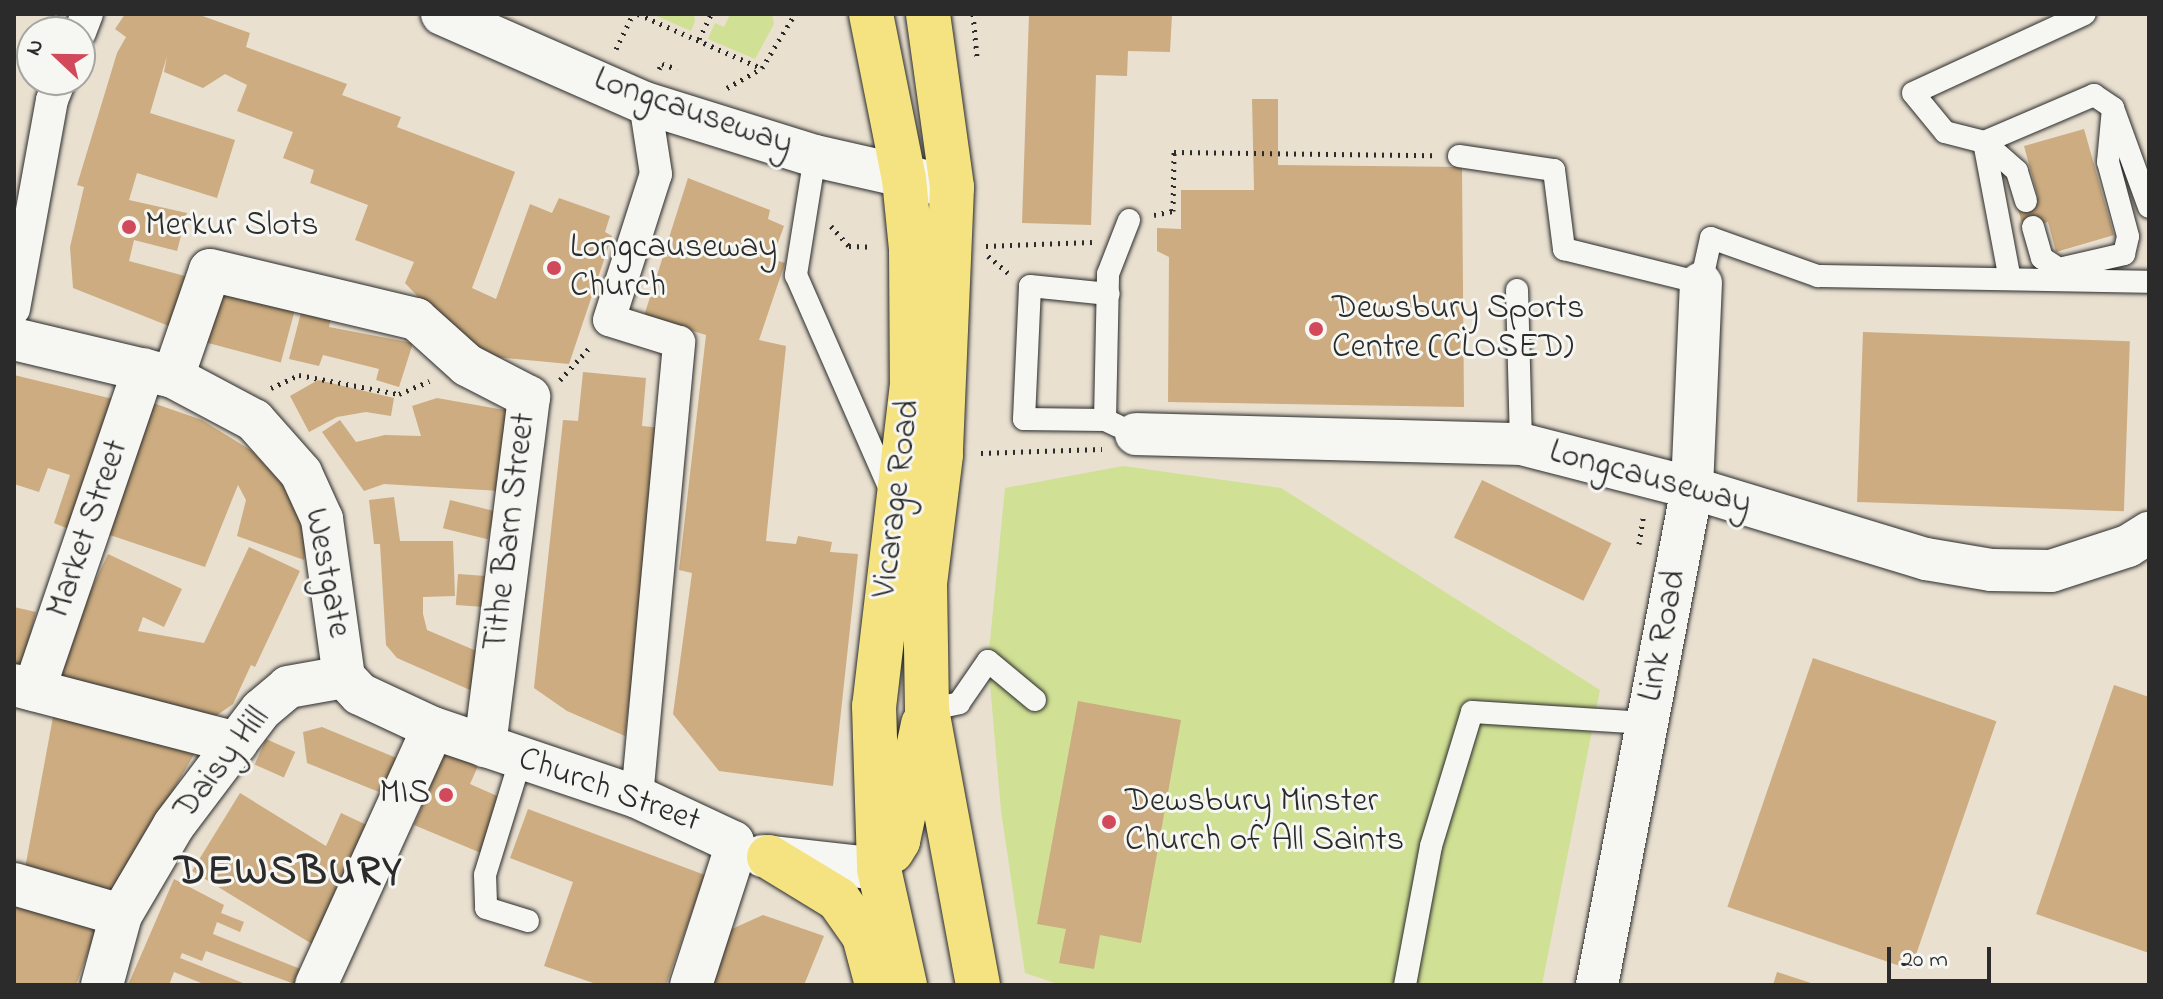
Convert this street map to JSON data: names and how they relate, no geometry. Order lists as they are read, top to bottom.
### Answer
{
  "streets": {
    "highway": ["Vicarage Road"],
    "street": [
      "Longcauseway",
      "Market Street",
      "Tithe Barn Street",
      "Westgate",
      "Link Road",
      "Daisy Hill",
      "Church Street"
    ]
  },
  "crossings": [
    ["Longcauseway", "Vicarage Road"],
    ["Longcauseway", "Link Road"],
    ["Market Street", "Tithe Barn Street"],
    ["Market Street", "Westgate"],
    ["Tithe Barn Street", "Westgate"],
    ["Tithe Barn Street", "Church Street"],
    ["Westgate", "Daisy Hill"],
    ["Westgate", "Church Street"],
    ["Daisy Hill", "Church Street"]
  ],
  "districts": ["DEWSBURY"],
  "places": [
    "Merkur Slots",
    "Longcauseway Church",
    "Dewsbury Sports Centre (CLOSED)",
    "MIS",
    "Dewsbury Minster Church of All Saints"
  ],
  "scale_bar": "20 m",
  "north": "left"
}
